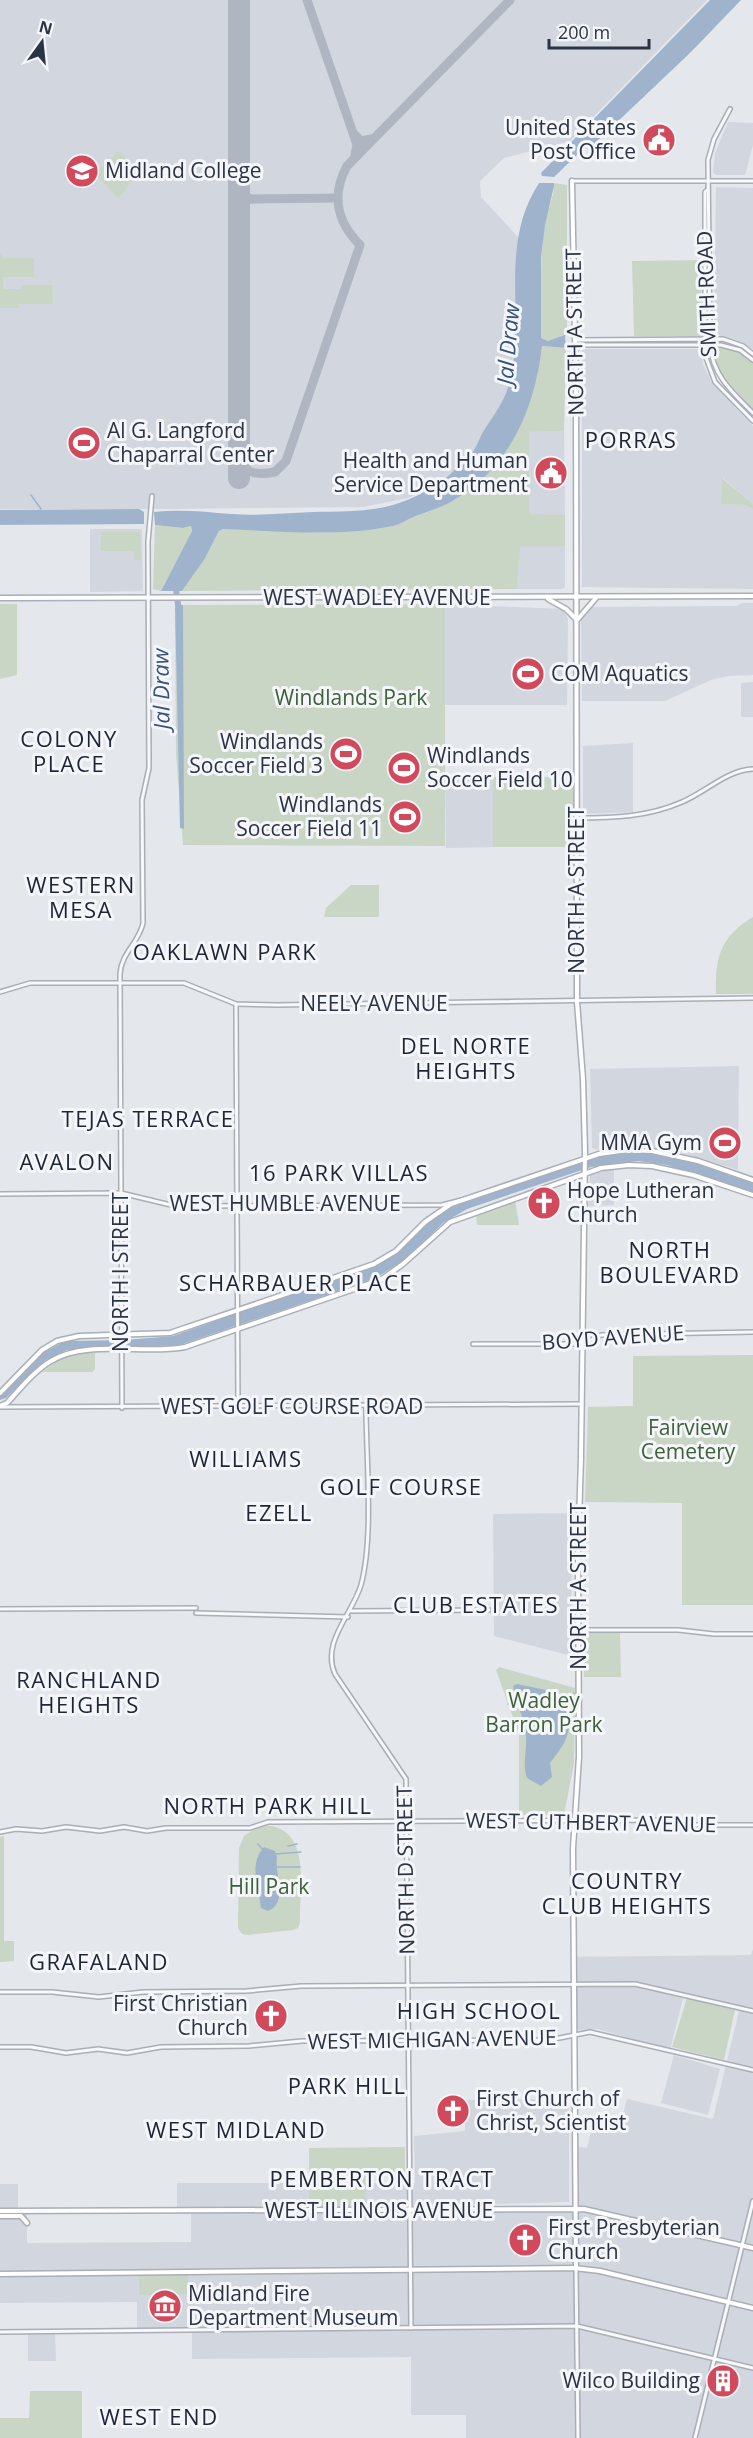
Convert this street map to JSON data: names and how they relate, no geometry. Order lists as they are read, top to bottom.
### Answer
{
  "streets": {
    "main road": ["NORTH A STREET", "WEST WADLEY AVENUE", "WEST ILLINOIS AVENUE"],
    "street": [
      "SMITH ROAD",
      "NEELY AVENUE",
      "WEST HUMBLE AVENUE",
      "NORTH I STREET",
      "BOYD AVENUE",
      "WEST GOLF COURSE ROAD",
      "WEST CUTHBERT AVENUE",
      "NORTH D STREET",
      "WEST MICHIGAN AVENUE"
    ]
  },
  "crossings": [
    ["NORTH A STREET", "WEST WADLEY AVENUE"],
    ["NORTH A STREET", "NEELY AVENUE"],
    ["NORTH A STREET", "BOYD AVENUE"],
    ["NORTH A STREET", "WEST GOLF COURSE ROAD"],
    ["NORTH A STREET", "WEST CUTHBERT AVENUE"],
    ["NORTH A STREET", "WEST MICHIGAN AVENUE"],
    ["NORTH A STREET", "WEST ILLINOIS AVENUE"],
    ["WEST WADLEY AVENUE", "NORTH I STREET"],
    ["NEELY AVENUE", "NORTH I STREET"],
    ["WEST HUMBLE AVENUE", "NORTH I STREET"],
    ["NORTH I STREET", "WEST GOLF COURSE ROAD"],
    ["WEST GOLF COURSE ROAD", "NORTH D STREET"],
    ["WEST CUTHBERT AVENUE", "NORTH D STREET"],
    ["NORTH D STREET", "WEST MICHIGAN AVENUE"],
    ["NORTH D STREET", "WEST ILLINOIS AVENUE"]
  ],
  "districts": [
    "PORRAS",
    "COLONY PLACE",
    "WESTERN MESA",
    "OAKLAWN PARK",
    "DEL NORTE HEIGHTS",
    "TEJAS TERRACE",
    "AVALON",
    "16 PARK VILLAS",
    "NORTH BOULEVARD",
    "SCHARBAUER PLACE",
    "WILLIAMS",
    "GOLF COURSE",
    "EZELL",
    "CLUB ESTATES",
    "RANCHLAND HEIGHTS",
    "NORTH PARK HILL",
    "COUNTRY CLUB HEIGHTS",
    "GRAFALAND",
    "HIGH SCHOOL",
    "PARK HILL",
    "WEST MIDLAND",
    "PEMBERTON TRACT",
    "WEST END"
  ],
  "water": ["Jal Draw"],
  "parks": [
    "Windlands Park",
    "Fairview Cemetery",
    "Wadley Barron Park",
    "Hill Park"
  ],
  "places": {
    "public building": ["United States Post Office", "Health and Human Service Department"],
    "school or university": ["Midland College"],
    "sports": [
      "Al G. Langford Chaparral Center",
      "COM Aquatics",
      "Windlands Soccer Field 3",
      "Windlands Soccer Field 10",
      "Windlands Soccer Field 11",
      "MMA Gym"
    ],
    "church": [
      "Hope Lutheran Church",
      "First Christian Church",
      "First Church of Christ, Scientist",
      "First Presbyterian Church"
    ],
    "museum": ["Midland Fire Department Museum"],
    "building": ["Wilco Building"]
  },
  "scale_bar": "200 m",
  "north": "top"
}
